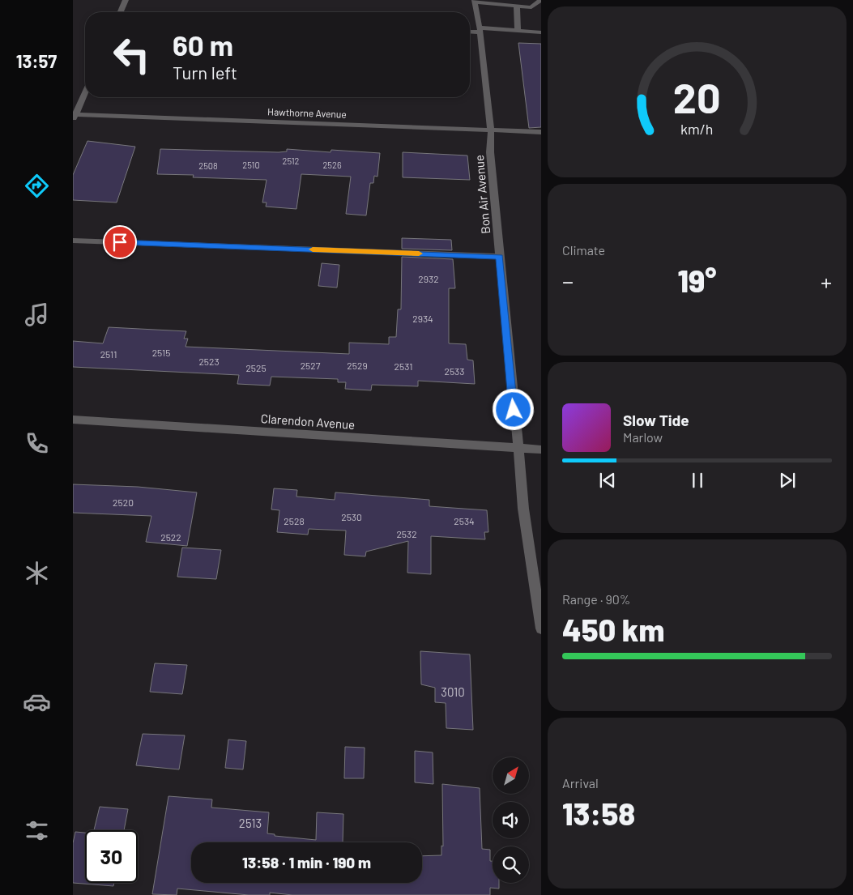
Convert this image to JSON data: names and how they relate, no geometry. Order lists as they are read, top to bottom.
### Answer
{
  "streets": {
    "street": ["Hawthorne Avenue", "Bon Air Avenue", "Clarendon Avenue"]
  },
  "crossings": [
    ["Hawthorne Avenue", "Bon Air Avenue"],
    ["Bon Air Avenue", "Clarendon Avenue"]
  ],
  "house_numbers": [
    "2512",
    "2510",
    "2526",
    "2508",
    "2932",
    "2934",
    "2515",
    "2511",
    "2523",
    "2527",
    "2529",
    "2531",
    "2525",
    "2533",
    "2520",
    "2530",
    "2528",
    "2534",
    "2532",
    "2522",
    "3010",
    "2513"
  ],
  "north": "top right",
  "page": {
    "tabs": "13:57",
    "turn": ["60 m", "Turn left"],
    "tile": [
      "Climate",
      ["Range · 90%", "450 km"],
      ["Arrival", "13:58"]
    ],
    "heat": ["−", "19°", "+"],
    "song": ["Slow Tide", "Marlow"],
    "limit": "30",
    "trip": "13:58 · 1 min · 190 m",
    "gauge": ["20", "km/h"]
  }
}
